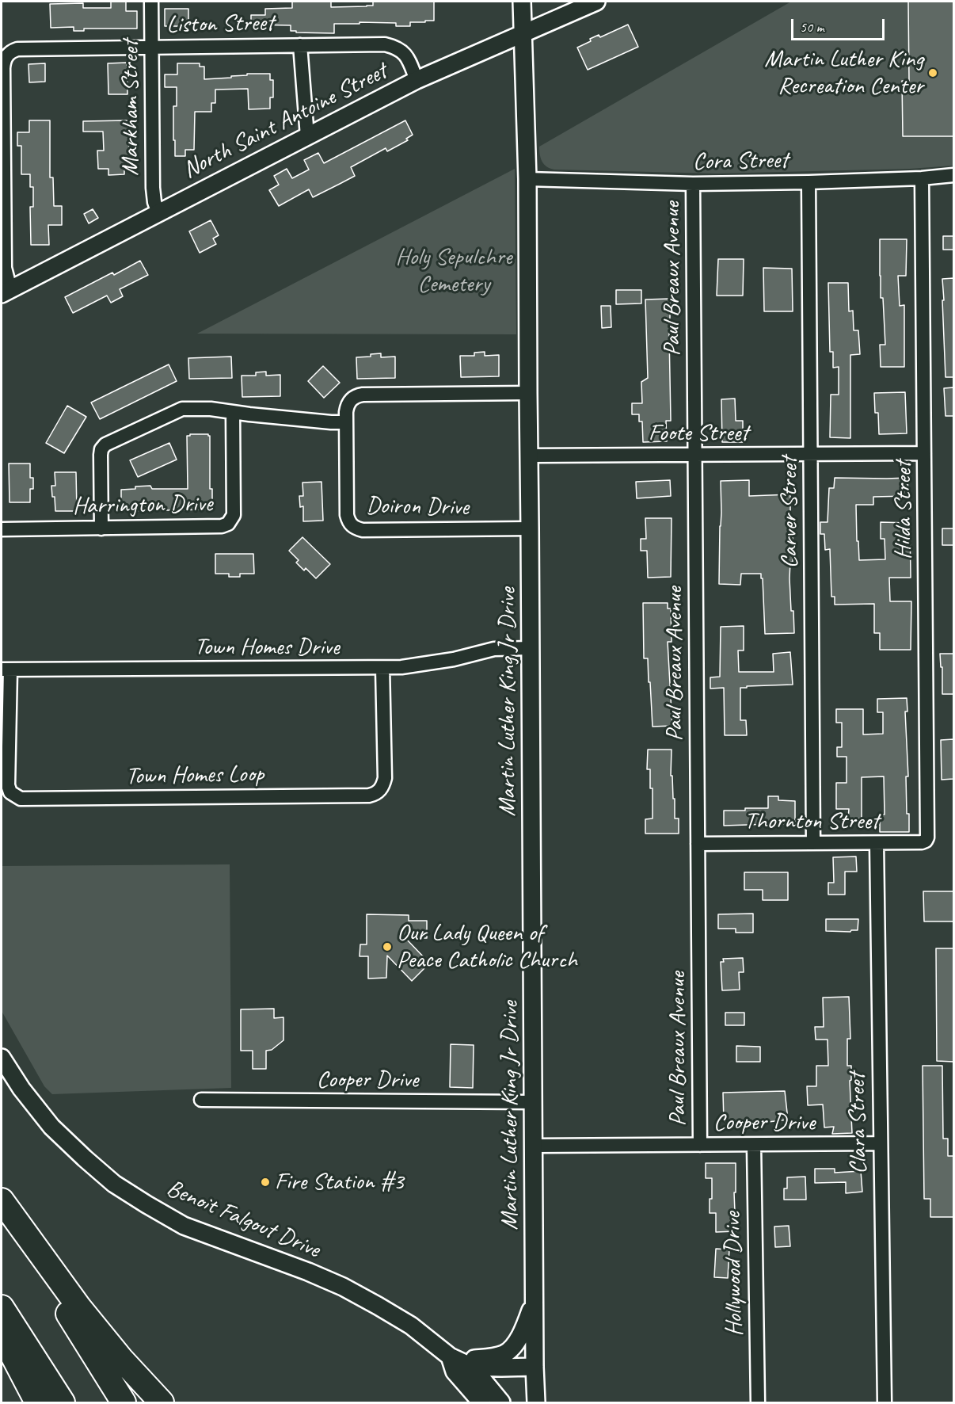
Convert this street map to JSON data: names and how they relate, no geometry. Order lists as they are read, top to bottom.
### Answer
{
  "streets": {
    "street": [
      "Liston Street",
      "Markham Street",
      "North Saint Antoine Street",
      "Cora Street",
      "Paul Breaux Avenue",
      "Foote Street",
      "Harrington Drive",
      "Doiron Drive",
      "Hilda Street",
      "Carver Street",
      "Town Homes Drive",
      "Martin Luther King Jr Drive",
      "Town Homes Loop",
      "Thornton Street",
      "Cooper Drive",
      "Clara Street",
      "Benoit Falgout Drive",
      "Hollywood Drive"
    ]
  },
  "crossings": [
    ["Liston Street", "Markham Street"],
    ["Liston Street", "North Saint Antoine Street"],
    ["Markham Street", "North Saint Antoine Street"],
    ["North Saint Antoine Street", "Martin Luther King Jr Drive"],
    ["Cora Street", "Paul Breaux Avenue"],
    ["Cora Street", "Hilda Street"],
    ["Cora Street", "Carver Street"],
    ["Cora Street", "Martin Luther King Jr Drive"],
    ["Paul Breaux Avenue", "Foote Street"],
    ["Paul Breaux Avenue", "Thornton Street"],
    ["Paul Breaux Avenue", "Cooper Drive"],
    ["Foote Street", "Hilda Street"],
    ["Foote Street", "Carver Street"],
    ["Foote Street", "Martin Luther King Jr Drive"],
    ["Doiron Drive", "Martin Luther King Jr Drive"],
    ["Hilda Street", "Thornton Street"],
    ["Carver Street", "Thornton Street"],
    ["Town Homes Drive", "Martin Luther King Jr Drive"],
    ["Town Homes Drive", "Town Homes Loop"],
    ["Martin Luther King Jr Drive", "Cooper Drive"],
    ["Thornton Street", "Clara Street"],
    ["Cooper Drive", "Clara Street"],
    ["Cooper Drive", "Hollywood Drive"]
  ],
  "parks": ["Holy Sepulchre Cemetery"],
  "places": ["Martin Luther King Recreation Center", "Our Lady Queen of Peace Catholic Church", "Fire Station #3"],
  "scale_bar": "50 m"
}
